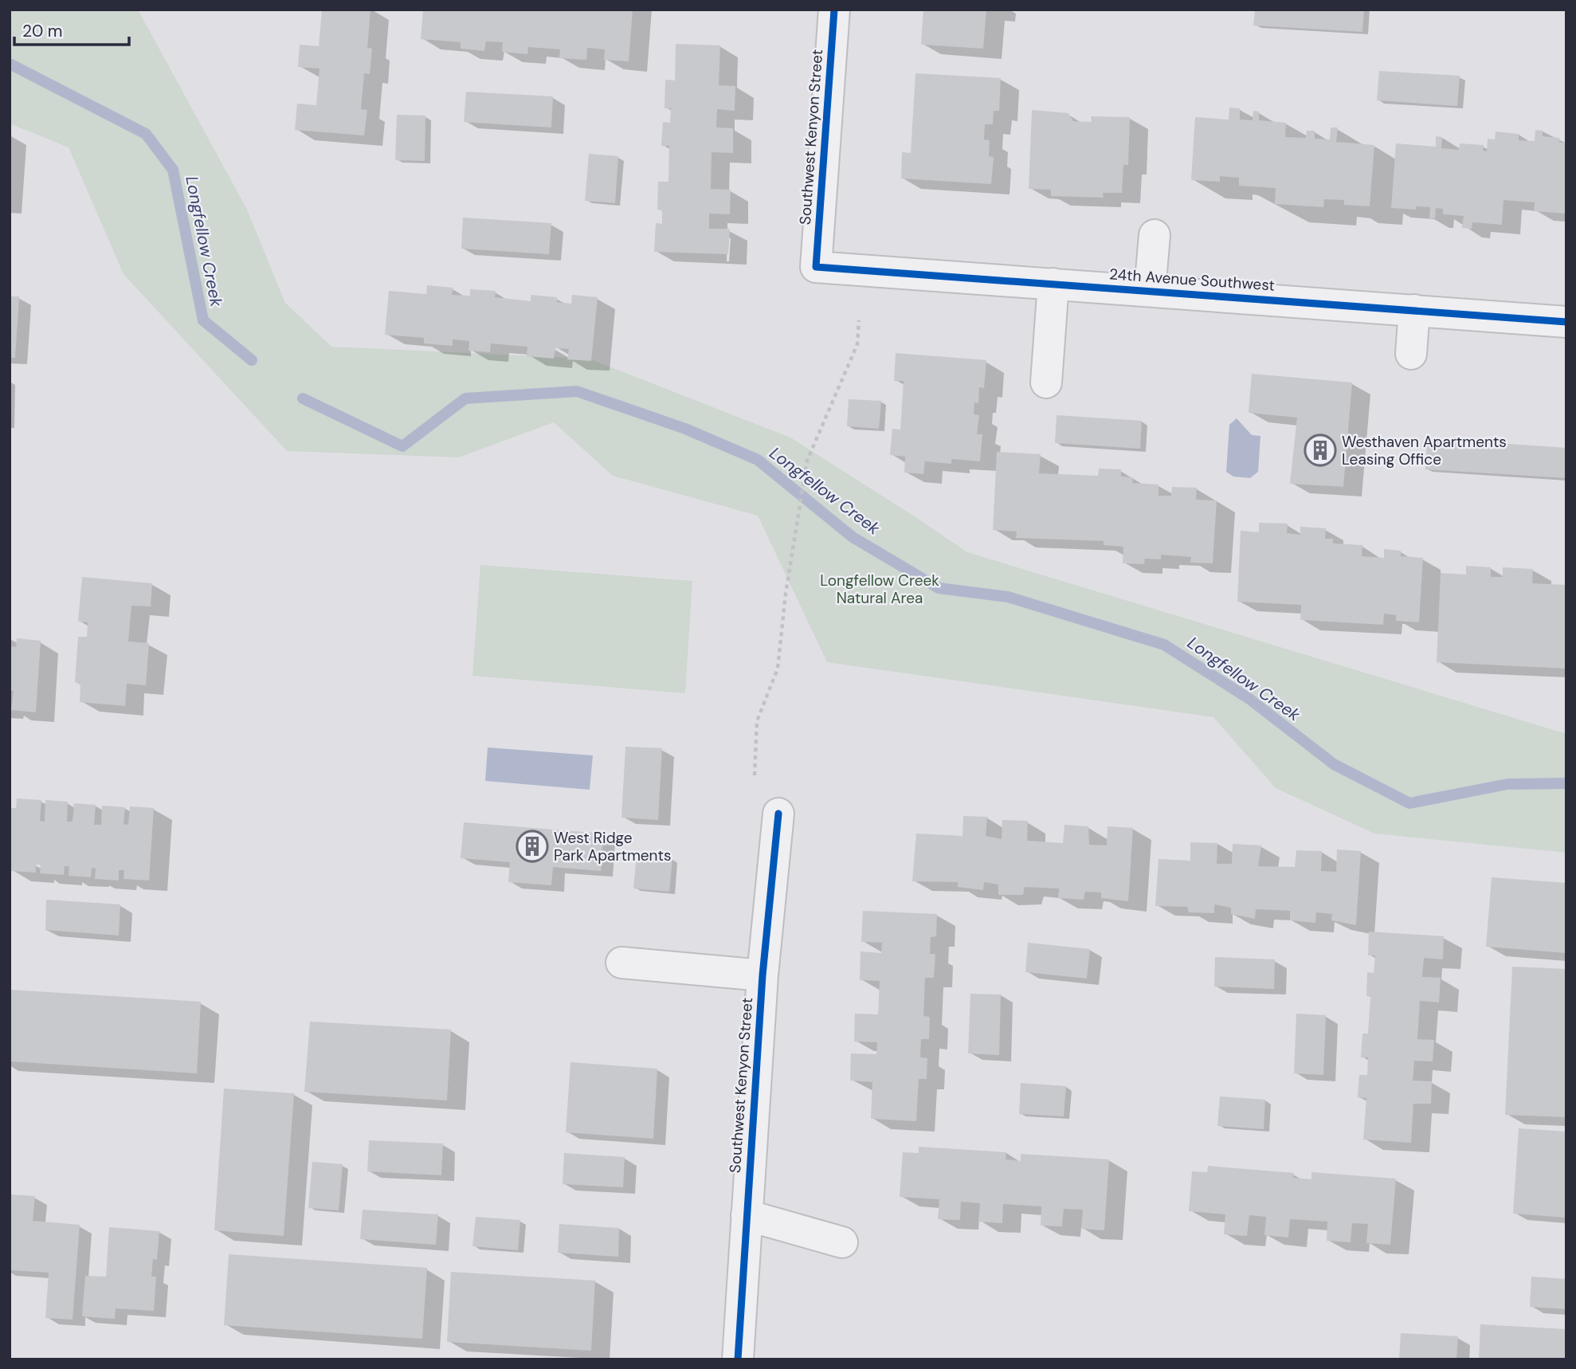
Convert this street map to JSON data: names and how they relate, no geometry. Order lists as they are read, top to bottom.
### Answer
{
  "streets": {
    "street": ["Southwest Kenyon Street", "24th Avenue Southwest"]
  },
  "crossings": [
    ["Southwest Kenyon Street", "24th Avenue Southwest"]
  ],
  "water": ["Longfellow Creek"],
  "parks": ["Longfellow Creek Natural Area"],
  "places": {
    "building": ["Westhaven Apartments Leasing Office", "West Ridge Park Apartments"]
  },
  "scale_bar": "20 m"
}
